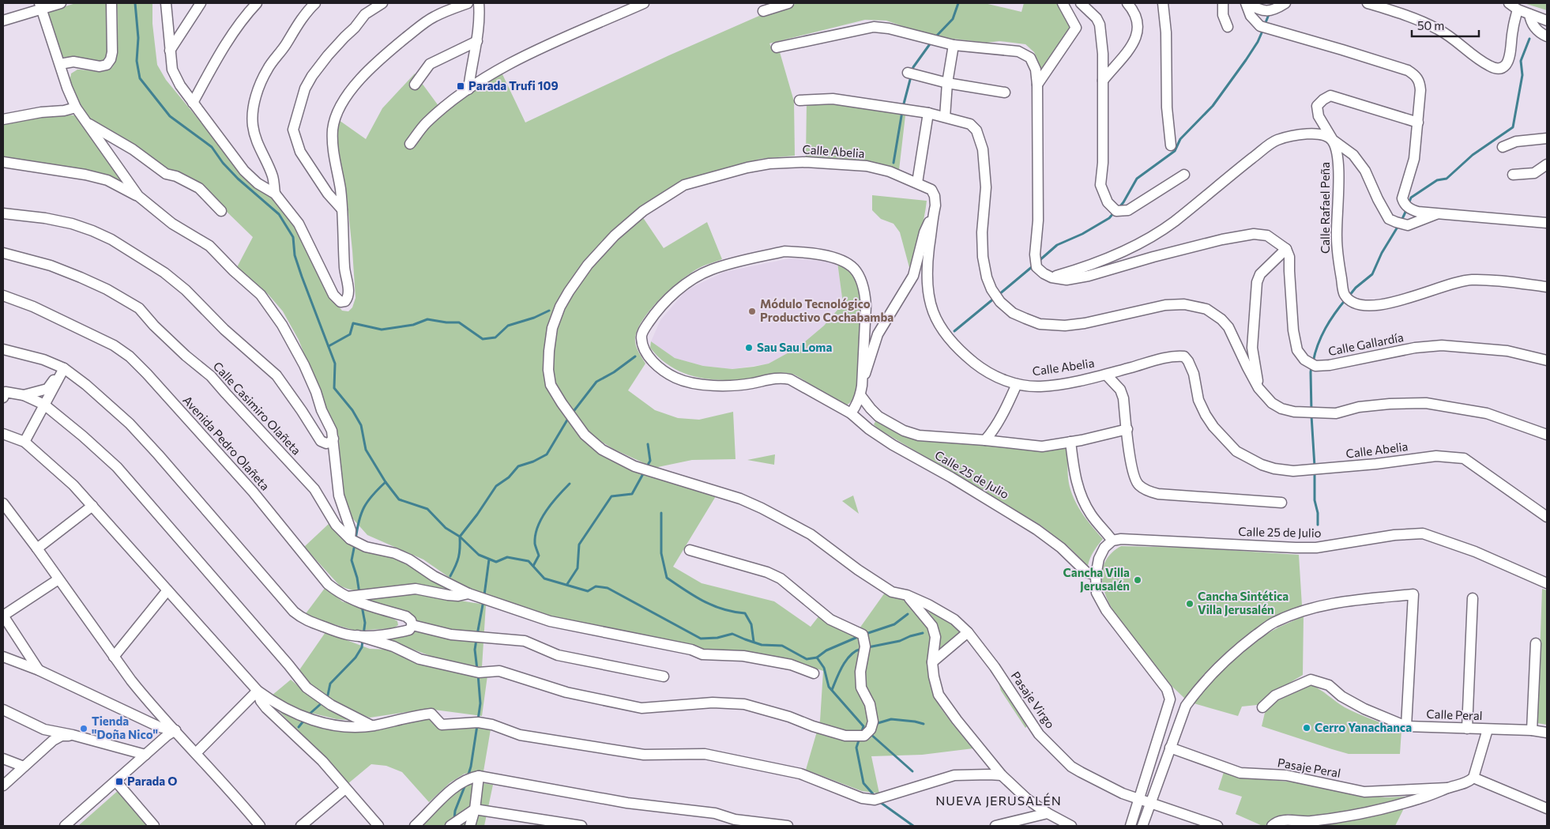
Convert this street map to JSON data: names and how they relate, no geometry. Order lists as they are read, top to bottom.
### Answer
{
  "streets": {
    "street": [
      "Calle Abelia",
      "Calle Rafael Peña",
      "Calle Gallardía",
      "Calle Casimiro Olañeta",
      "Avenida Pedro Olañeta",
      "Calle 25 de Julio",
      "Pasaje Virgo",
      "Calle Peral",
      "Pasaje Peral"
    ]
  },
  "crossings": [
    ["Calle Abelia", "Pasaje Virgo"]
  ],
  "districts": ["NUEVA JERUSALÉN"],
  "places": {
    "transit": ["Parada Trufi 109", "Parada O"],
    "other": [
      "Módulo Tecnológico Productivo Cochabamba",
      "Sau Sau Loma",
      "Cancha Villa Jerusalén",
      "Cancha Sintética Villa Jerusalén",
      "Cerro Yanachanca",
      "Tienda \"Doña Nico\""
    ]
  },
  "scale_bar": "50 m"
}
